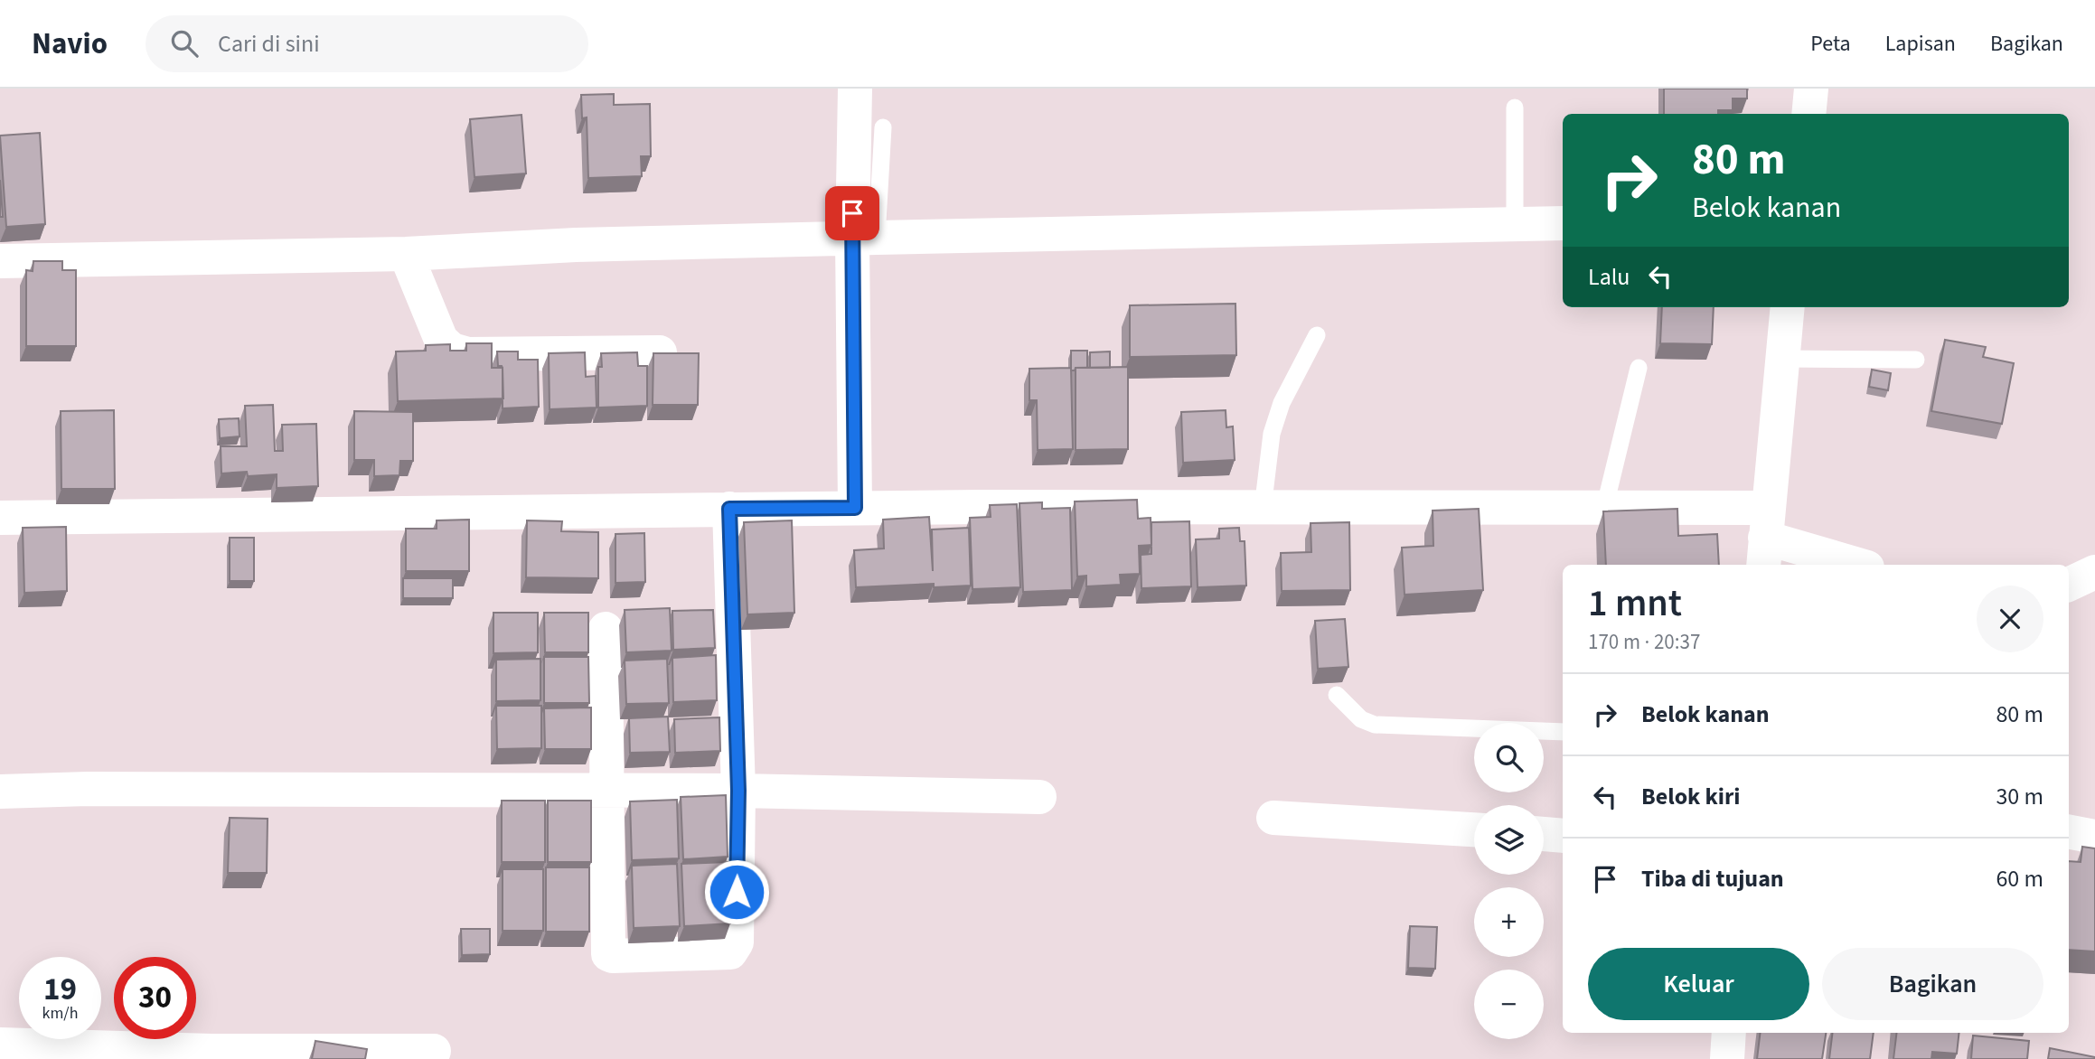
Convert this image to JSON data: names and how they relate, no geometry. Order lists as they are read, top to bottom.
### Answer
{
  "page": {
    "header": "Navio",
    "search": "Cari di sini",
    "nav": ["Peta", "Lapisan", "Bagikan"],
    "turn": ["80 m", "Belok kanan"],
    "then": "Lalu",
    "heading": ["1 mnt", "170 m · 20:37"],
    "list": [
      {
        "name": "Belok kanan",
        "value": "80 m"
      },
      {
        "name": "Belok kiri",
        "value": "30 m"
      },
      {
        "name": "Tiba di tujuan",
        "value": "60 m"
      }
    ],
    "map_buttons": ["+", "−"],
    "buttons": ["Keluar", "Bagikan"],
    "speed": "19 km/h",
    "limit": "30"
  }
}
